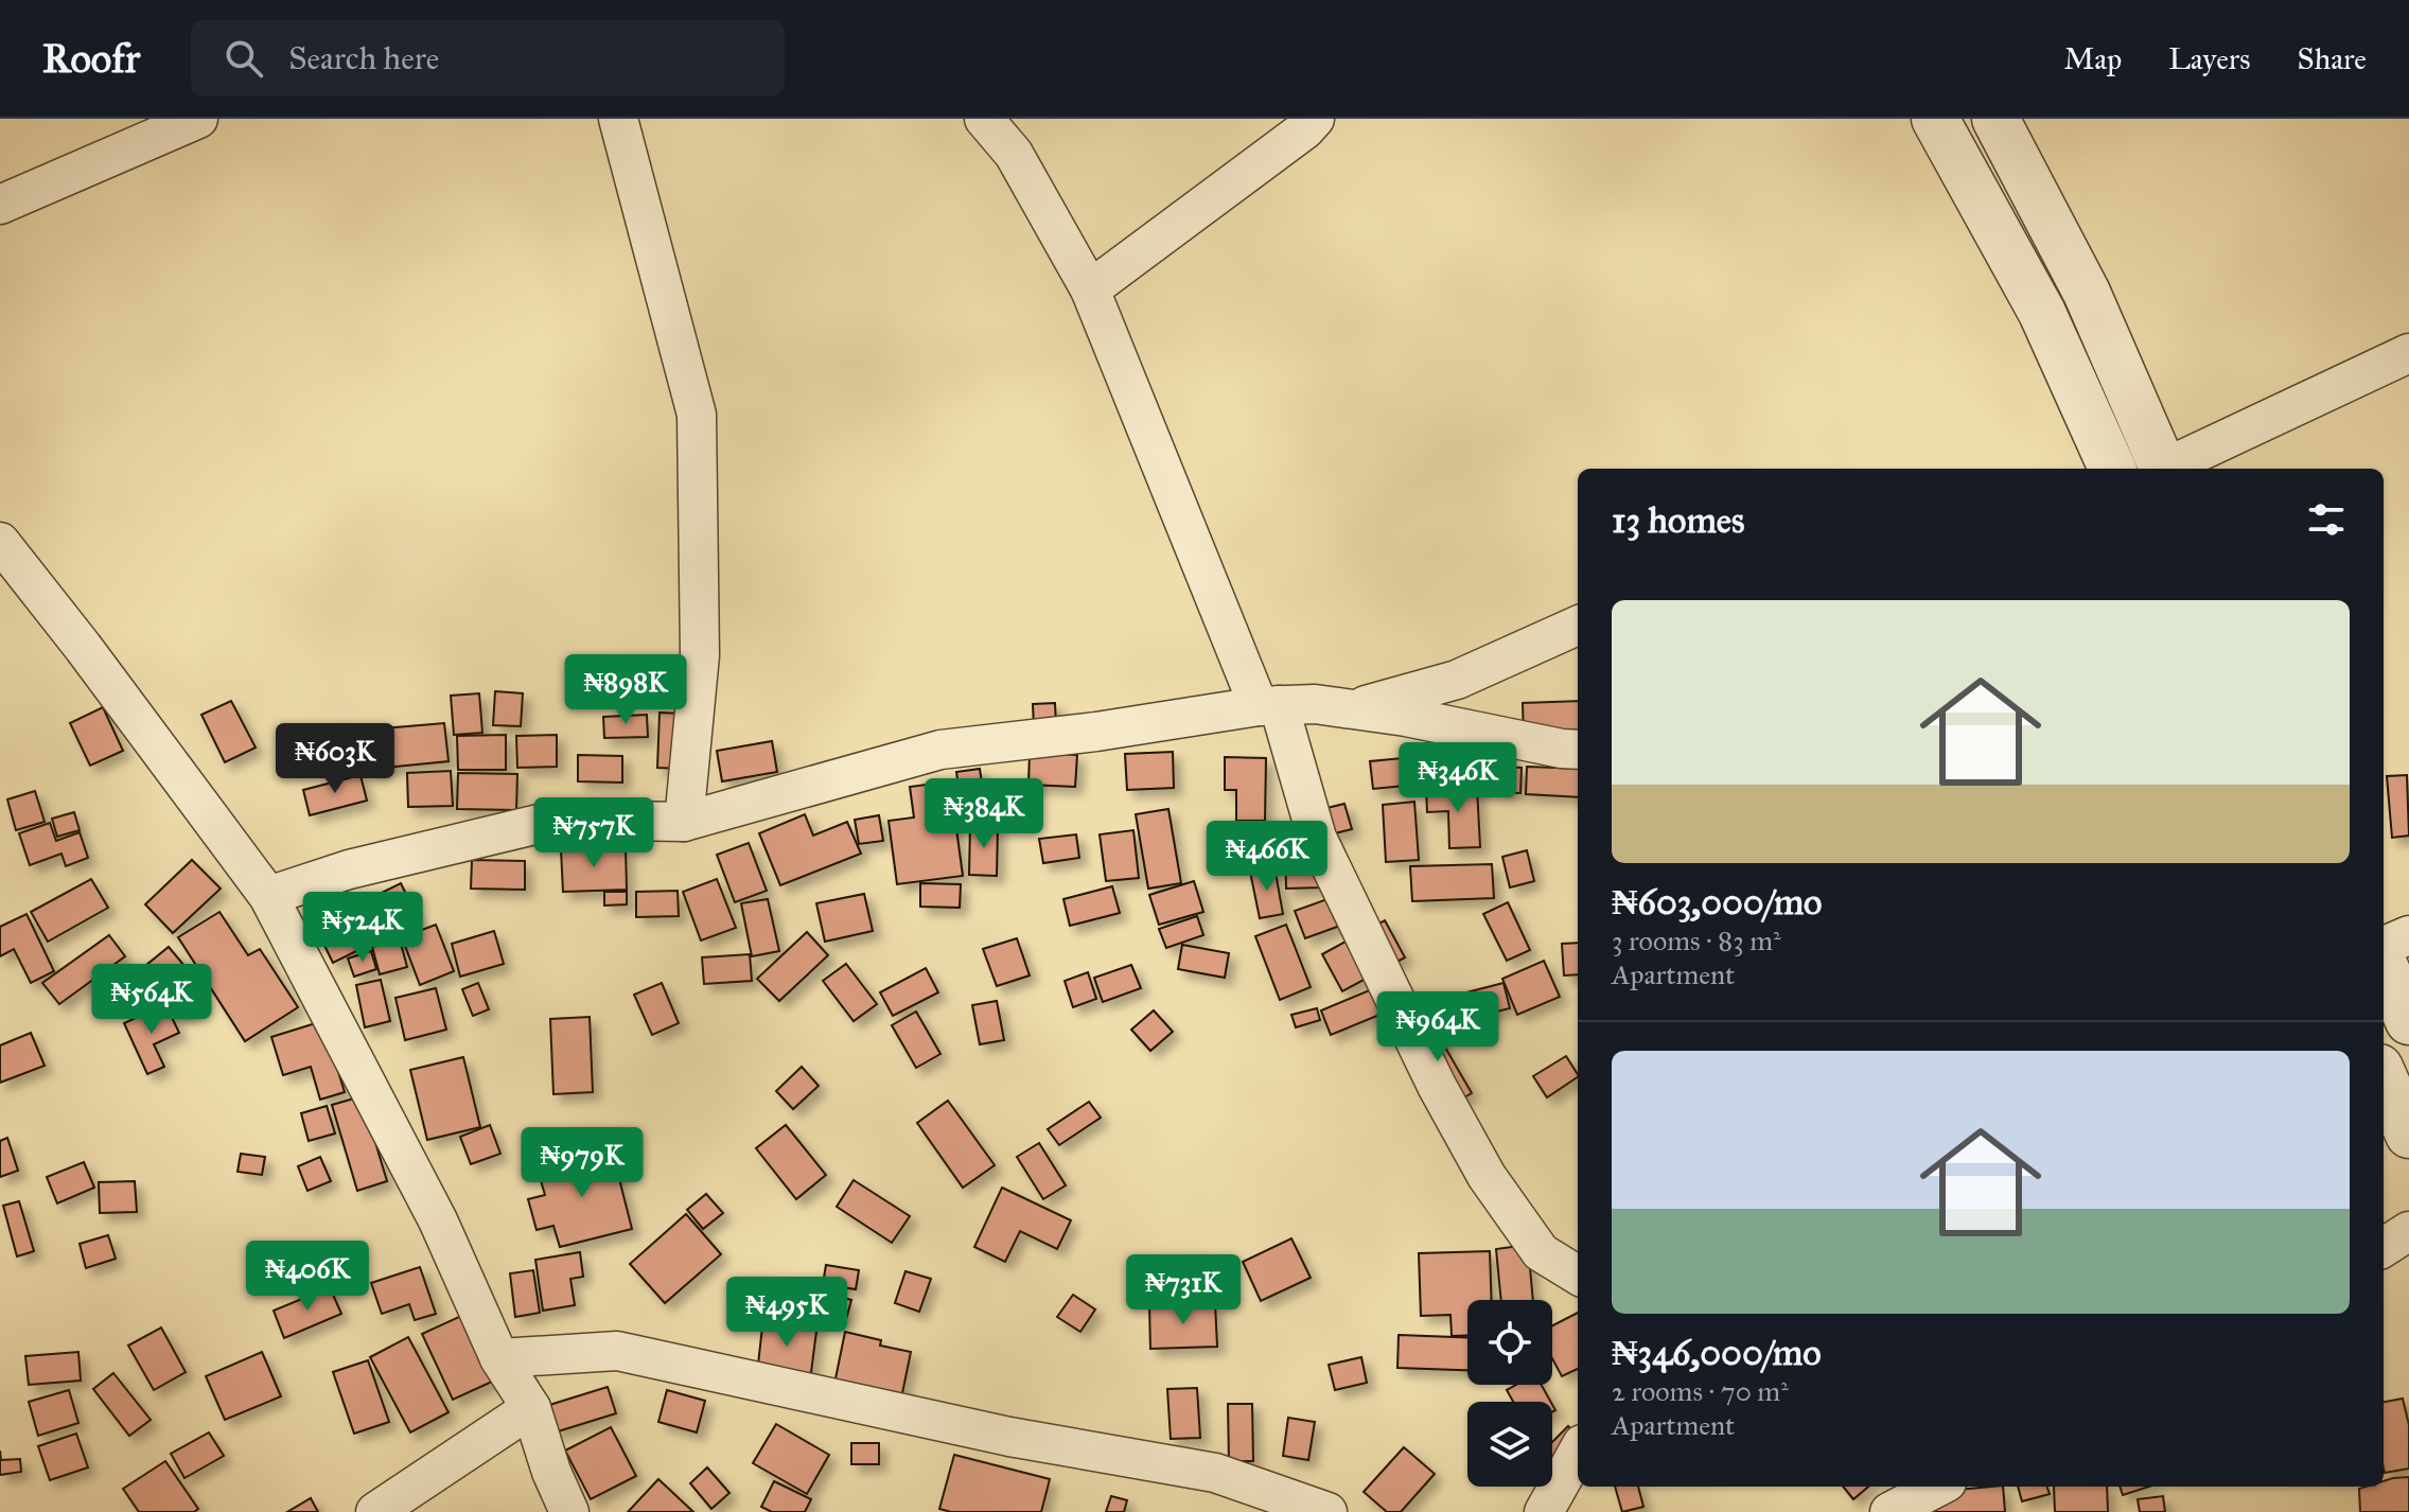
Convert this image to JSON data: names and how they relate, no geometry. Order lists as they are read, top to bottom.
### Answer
{
  "page": {
    "header": "Roofr",
    "search": "Search here",
    "nav": ["Map", "Layers", "Share"],
    "heading": "13 homes",
    "list": [
      {
        "name": "₦603,000/mo",
        "note": "3 rooms · 83 m² · Apartment"
      },
      {
        "name": "₦346,000/mo",
        "note": "2 rooms · 70 m² · Apartment"
      }
    ],
    "price": [
      "₦898K",
      "₦603K",
      "₦346K",
      "₦384K",
      "₦757K",
      "₦466K",
      "₦524K",
      "₦564K",
      "₦964K",
      "₦979K",
      "₦406K",
      "₦731K",
      "₦495K"
    ]
  }
}
